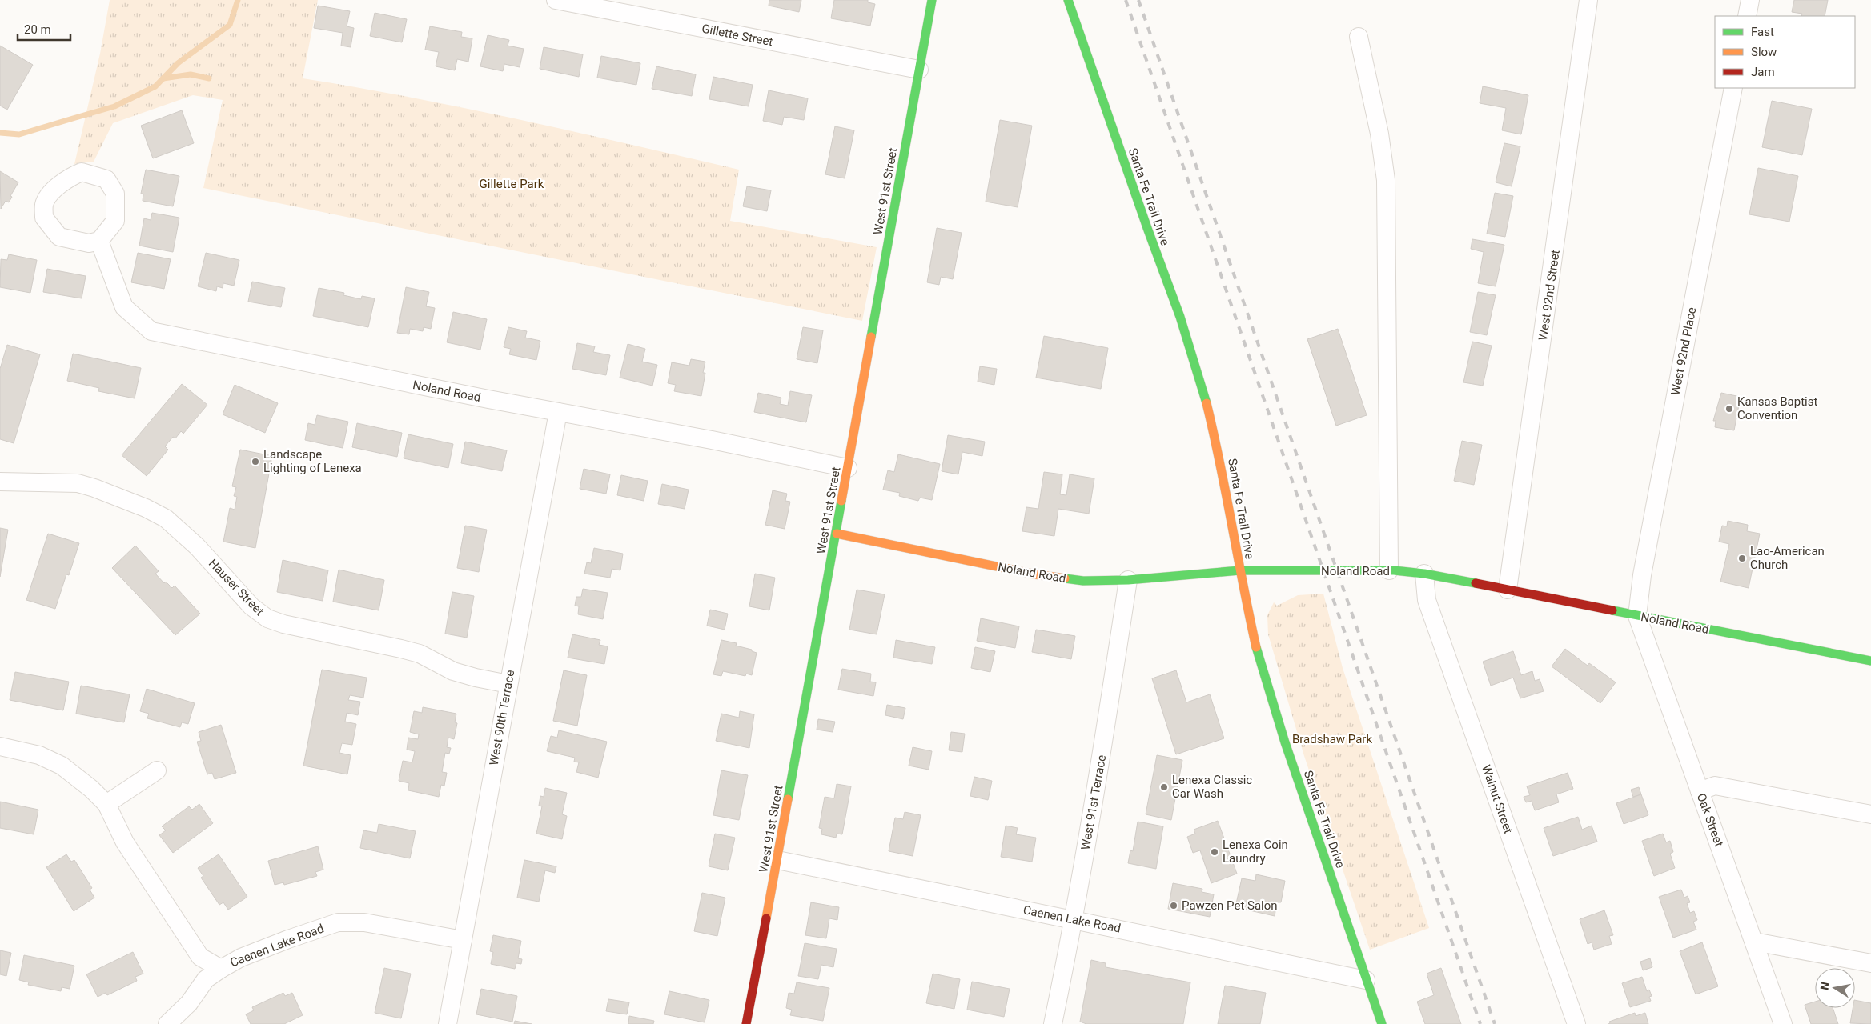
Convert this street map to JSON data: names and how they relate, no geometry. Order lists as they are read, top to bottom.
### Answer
{
  "streets": {
    "street": [
      "Gillette Street",
      "West 91st Street",
      "Santa Fe Trail Drive",
      "West 92nd Street",
      "West 92nd Place",
      "Noland Road",
      "Hauser Street",
      "West 90th Terrace",
      "Walnut Street",
      "West 91st Terrace",
      "Oak Street",
      "Caenen Lake Road"
    ]
  },
  "crossings": [
    ["Gillette Street", "West 91st Street"],
    ["West 91st Street", "Noland Road"],
    ["West 91st Street", "Caenen Lake Road"],
    ["Santa Fe Trail Drive", "Noland Road"],
    ["Santa Fe Trail Drive", "Caenen Lake Road"],
    ["West 92nd Street", "Noland Road"],
    ["West 92nd Place", "Noland Road"],
    ["West 92nd Place", "Oak Street"],
    ["Noland Road", "West 90th Terrace"],
    ["Noland Road", "Walnut Street"],
    ["Noland Road", "West 91st Terrace"],
    ["Noland Road", "Oak Street"],
    ["Hauser Street", "West 90th Terrace"],
    ["West 90th Terrace", "Caenen Lake Road"],
    ["West 91st Terrace", "Caenen Lake Road"]
  ],
  "parks": ["Gillette Park", "Bradshaw Park"],
  "places": [
    "Kansas Baptist Convention",
    "Landscape Lighting of Lenexa",
    "Lao-American Church",
    "Lenexa Classic Car Wash",
    "Lenexa Coin Laundry",
    "Pawzen Pet Salon"
  ],
  "legend": ["Fast", "Slow", "Jam"],
  "scale_bar": "20 m",
  "north": "left"
}
